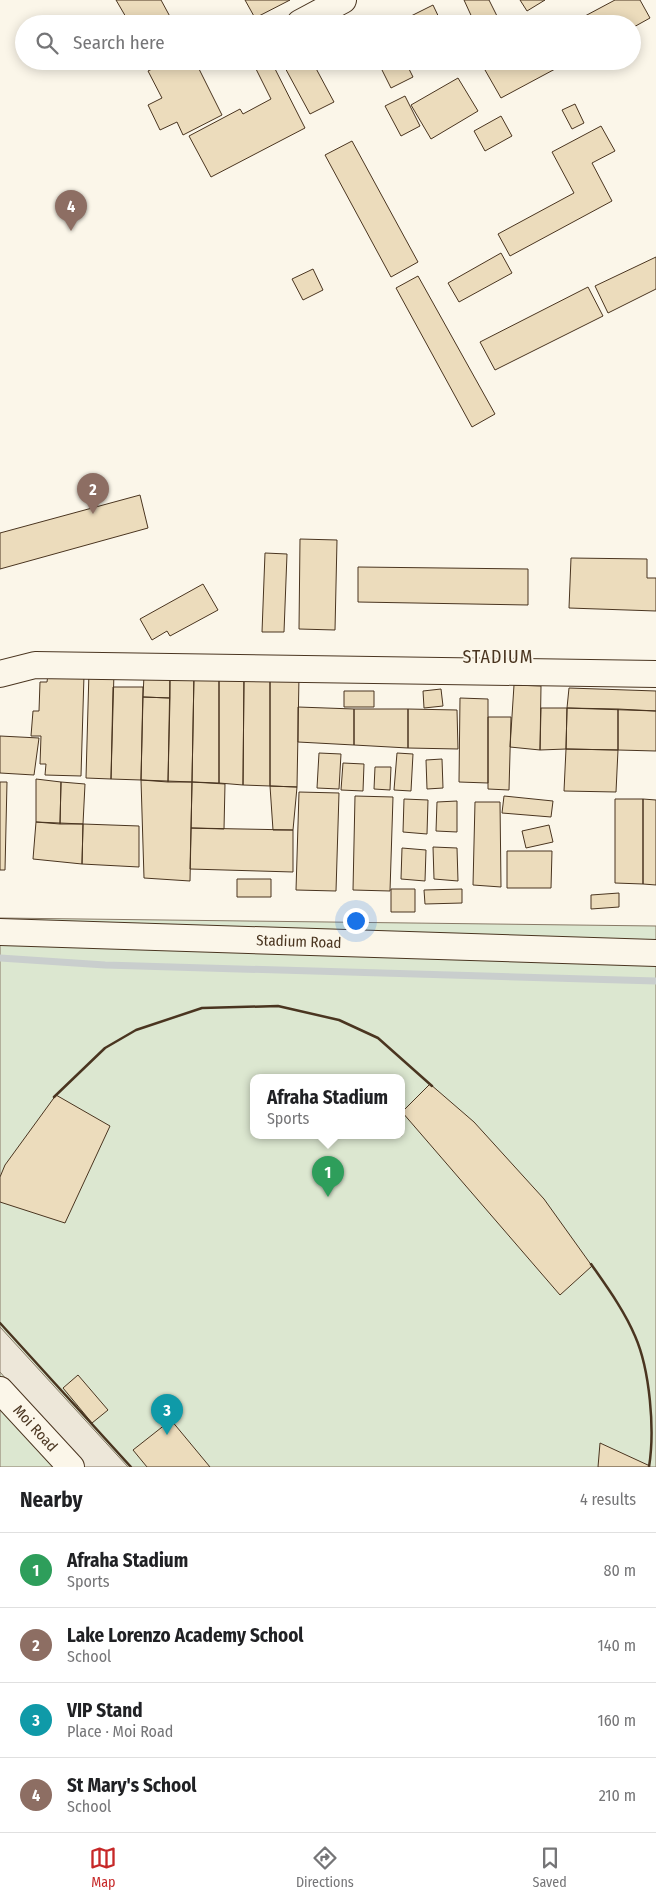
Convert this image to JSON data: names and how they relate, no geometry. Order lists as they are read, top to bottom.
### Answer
{
  "streets": {
    "street": ["Stadium Road", "Moi Road"]
  },
  "districts": ["STADIUM"],
  "page": {
    "search": "Search here",
    "pins": [
      "4",
      "2",
      "1",
      "3"
    ],
    "popup": ["Afraha Stadium", "Sports"],
    "heading": ["Nearby", "4 results"],
    "list": [
      {
        "mark": "1",
        "name": "Afraha Stadium",
        "note": "Sports",
        "value": "80 m"
      },
      {
        "mark": "2",
        "name": "Lake Lorenzo Academy School",
        "note": "School",
        "value": "140 m"
      },
      {
        "mark": "3",
        "name": "VIP Stand",
        "note": "Place · Moi Road",
        "value": "160 m"
      },
      {
        "mark": "4",
        "name": "St Mary's School",
        "note": "School",
        "value": "210 m"
      }
    ],
    "nav": ["Map", "Directions", "Saved"]
  }
}
